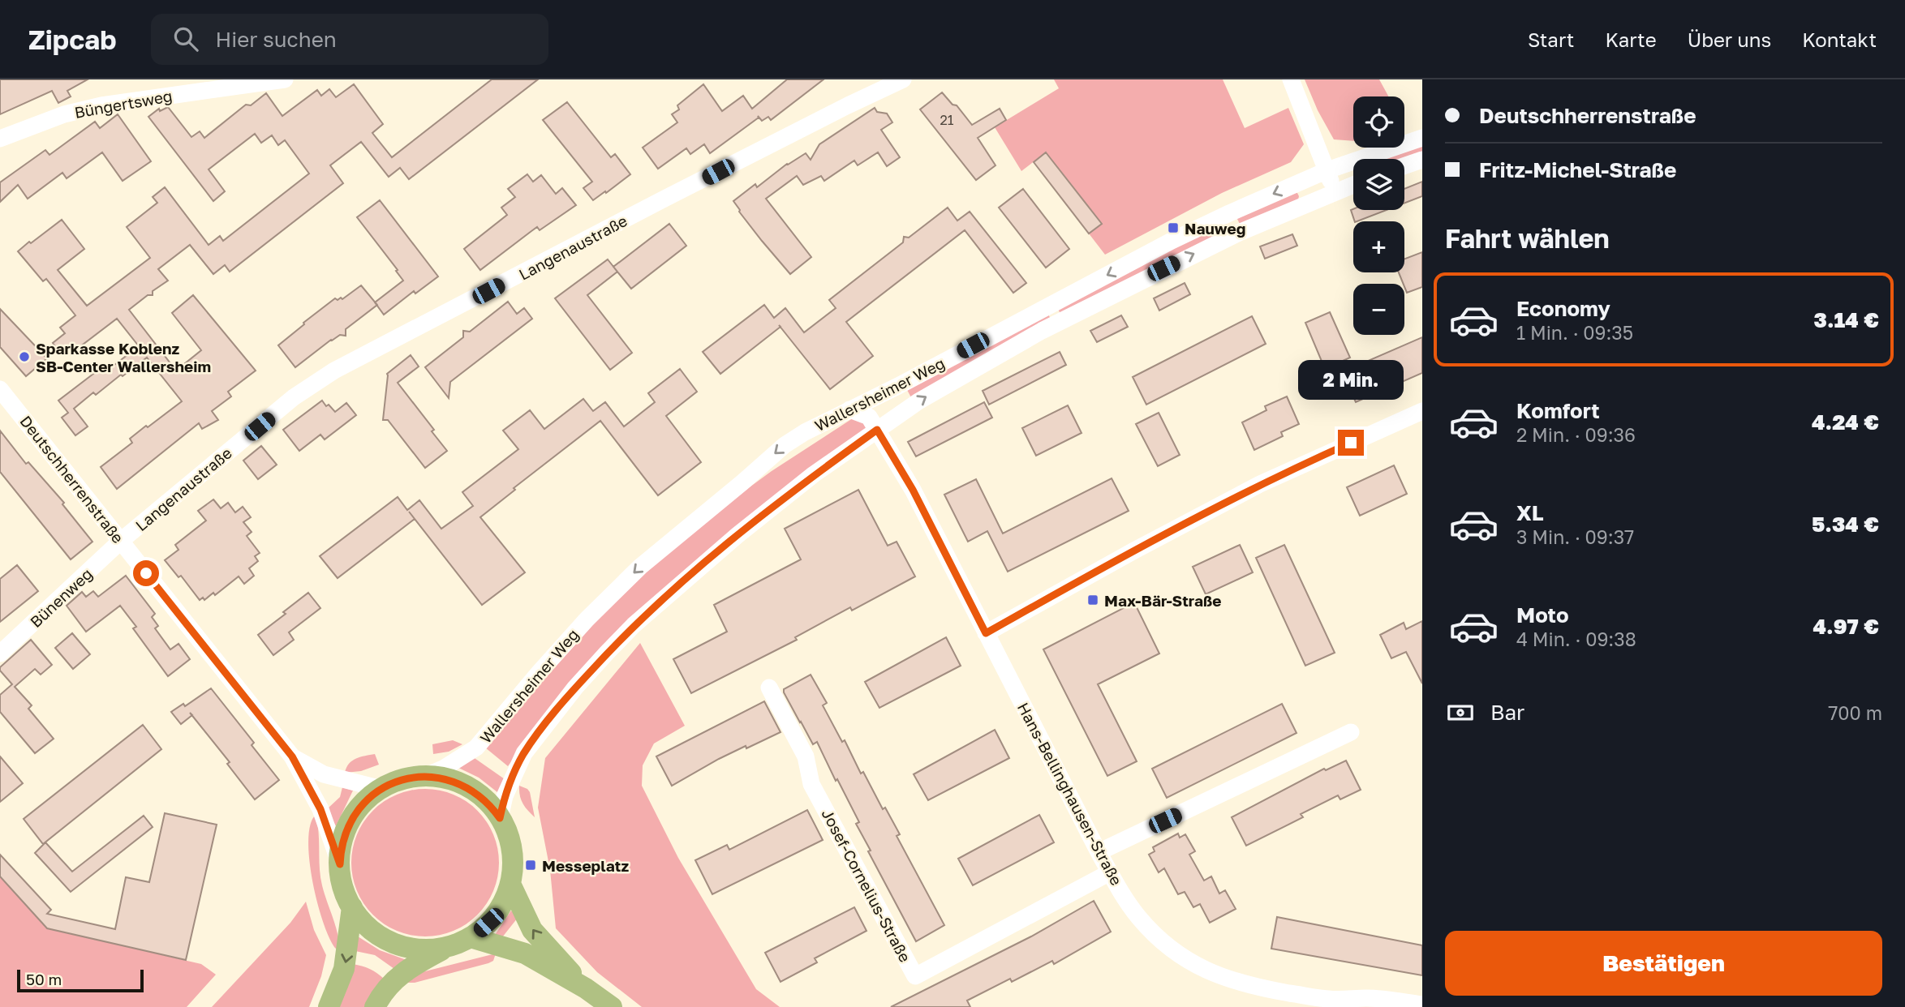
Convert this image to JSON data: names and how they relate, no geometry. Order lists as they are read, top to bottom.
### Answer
{
  "streets": {
    "main road": ["Wallersheimer Weg"],
    "street": [
      "Büngertsweg",
      "Langenaustraße",
      "Deutschherrenstraße",
      "Bünenweg",
      "Hans-Bellinghausen-Straße",
      "Josef-Cornelius-Straße"
    ]
  },
  "crossings": [
    ["Langenaustraße", "Deutschherrenstraße"],
    ["Langenaustraße", "Bünenweg"],
    ["Wallersheimer Weg", "Deutschherrenstraße"],
    ["Wallersheimer Weg", "Hans-Bellinghausen-Straße"],
    ["Deutschherrenstraße", "Bünenweg"],
    ["Hans-Bellinghausen-Straße", "Josef-Cornelius-Straße"]
  ],
  "places": {
    "transit": ["Nauweg", "Max-Bär-Straße", "Messeplatz"],
    "other": ["Sparkasse Koblenz SB-Center Wallersheim"]
  },
  "house_numbers": ["21"],
  "scale_bar": "50 m",
  "page": {
    "header": "Zipcab",
    "search": "Hier suchen",
    "nav": [
      "Start",
      "Karte",
      "Über uns",
      "Kontakt"
    ],
    "banner": ["Deutschherrenstraße", "Fritz-Michel-Straße"],
    "map_buttons": ["+", "−"],
    "heading": "Fahrt wählen",
    "list": [
      {
        "name": "Economy",
        "note": "1 Min. · 09:35",
        "value": "3.14 €"
      },
      {
        "name": "Komfort",
        "note": "2 Min. · 09:36",
        "value": "4.24 €"
      },
      {
        "name": "XL",
        "note": "3 Min. · 09:37",
        "value": "5.34 €"
      },
      {
        "name": "Moto",
        "note": "4 Min. · 09:38",
        "value": "4.97 €"
      }
    ],
    "bubble": "2 Min.",
    "pay": ["Bar", "700 m"],
    "buttons": "Bestätigen",
    "scale": "50 m"
  }
}
